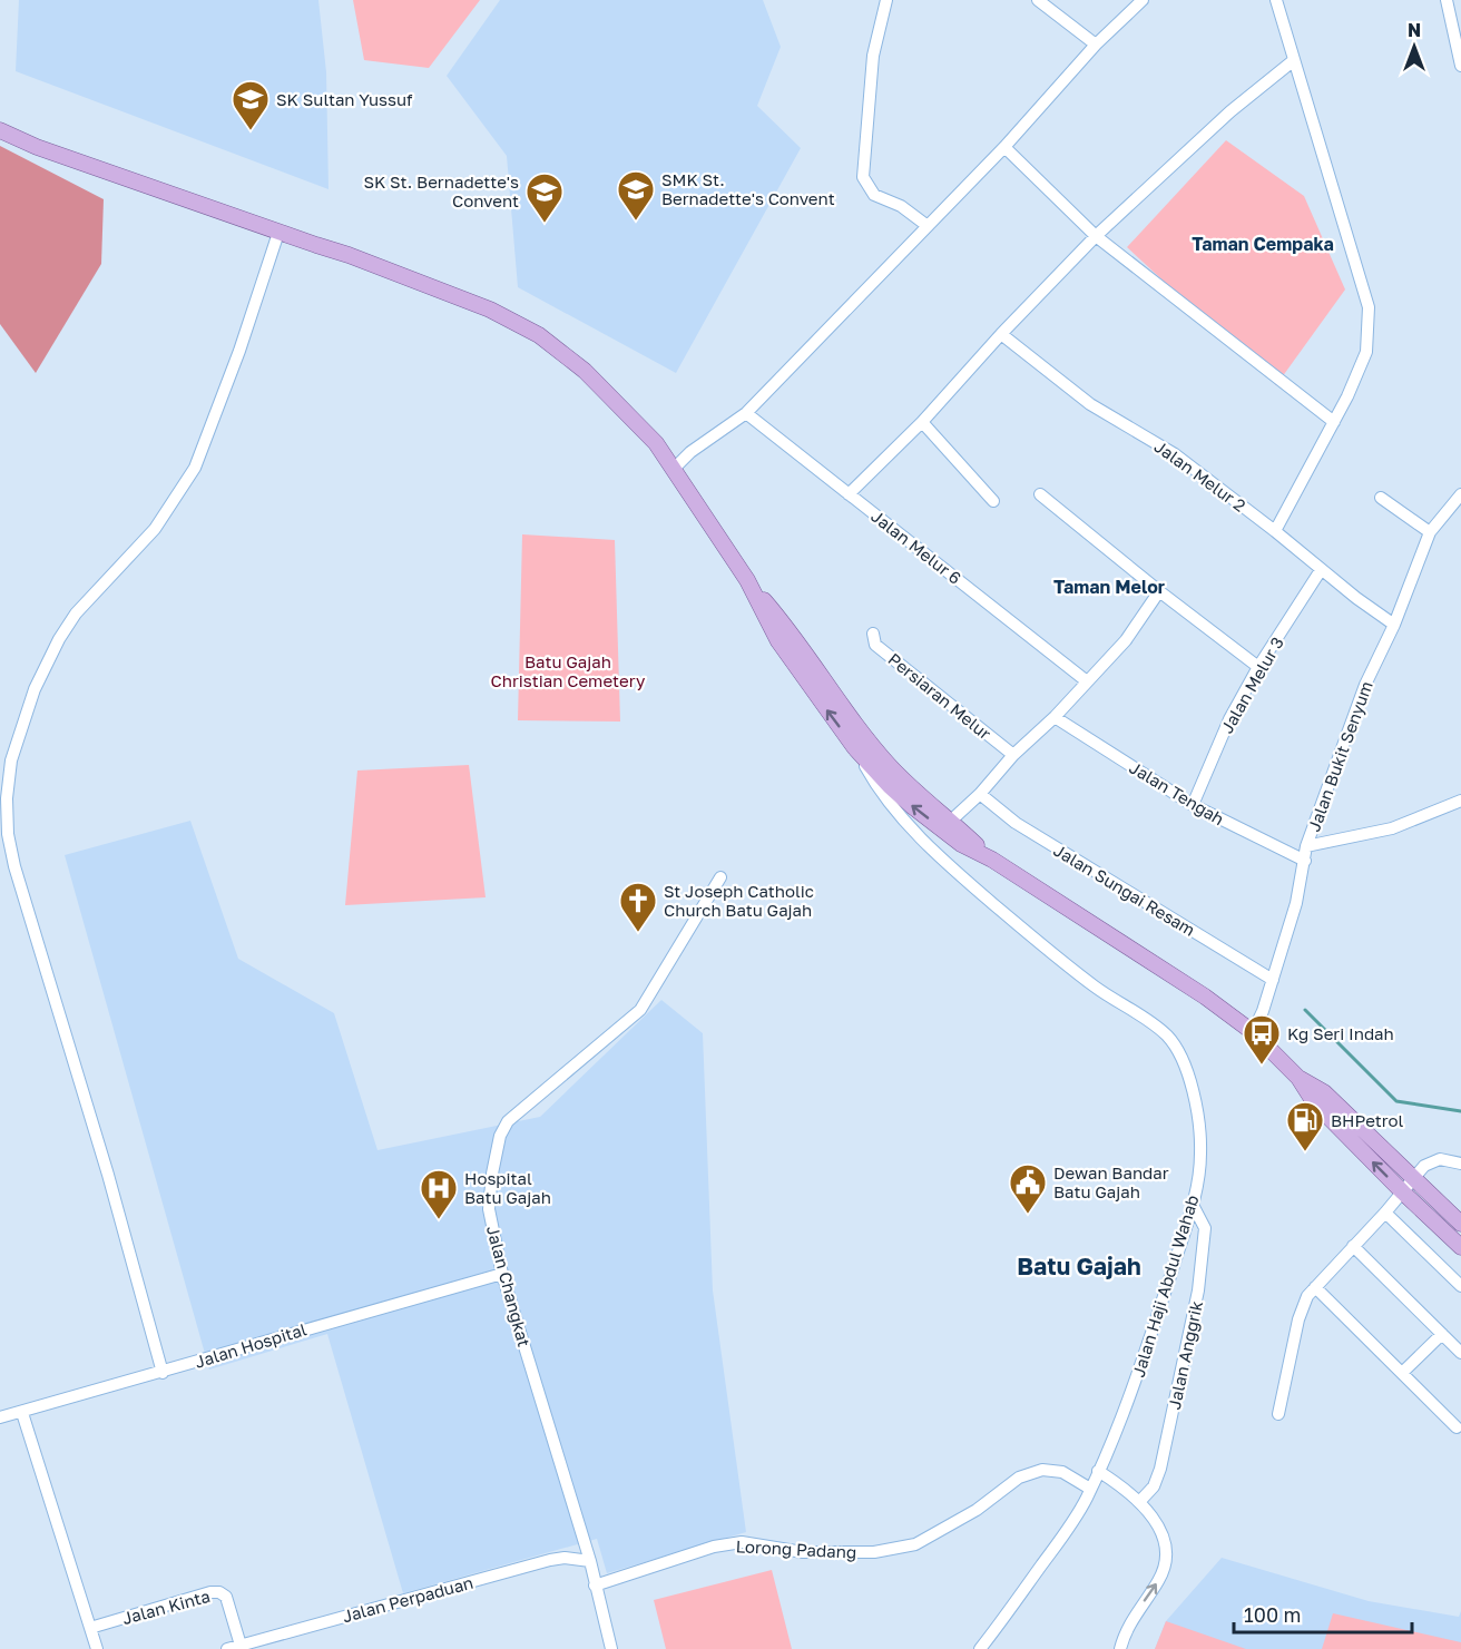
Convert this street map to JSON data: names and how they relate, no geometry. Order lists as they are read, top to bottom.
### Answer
{
  "streets": {
    "street": [
      "Jalan Melur 2",
      "Jalan Melur 6",
      "Jalan Melur 3",
      "Persiaran Melur",
      "Jalan Bukit Senyum",
      "Jalan Tengah",
      "Jalan Sungai Resam",
      "Jalan Changkat",
      "Jalan Haji Abdul Wahab",
      "Jalan Hospital",
      "Jalan Anggrik",
      "Lorong Padang",
      "Jalan Perpaduan",
      "Jalan Kinta"
    ]
  },
  "crossings": [
    ["Jalan Melur 2", "Jalan Melur 3"],
    ["Jalan Melur 2", "Jalan Bukit Senyum"],
    ["Jalan Melur 3", "Jalan Tengah"],
    ["Jalan Bukit Senyum", "Jalan Tengah"],
    ["Jalan Bukit Senyum", "Jalan Sungai Resam"],
    ["Jalan Changkat", "Jalan Hospital"],
    ["Jalan Changkat", "Lorong Padang"],
    ["Jalan Changkat", "Jalan Perpaduan"],
    ["Jalan Haji Abdul Wahab", "Jalan Anggrik"],
    ["Jalan Haji Abdul Wahab", "Lorong Padang"],
    ["Jalan Perpaduan", "Jalan Kinta"]
  ],
  "districts": ["Taman Cempaka", "Taman Melor", "Batu Gajah"],
  "parks": ["Batu Gajah Christian Cemetery"],
  "places": {
    "school or university": ["SK Sultan Yussuf", "SMK St. Bernadette's Convent", "SK St. Bernadette's Convent"],
    "church": ["St Joseph Catholic Church Batu Gajah"],
    "bus stop": ["Kg Seri Indah"],
    "fuel station": ["BHPetrol"],
    "public building": ["Dewan Bandar Batu Gajah"],
    "hospital": ["Hospital Batu Gajah"]
  },
  "scale_bar": "100 m",
  "north": "top"
}
